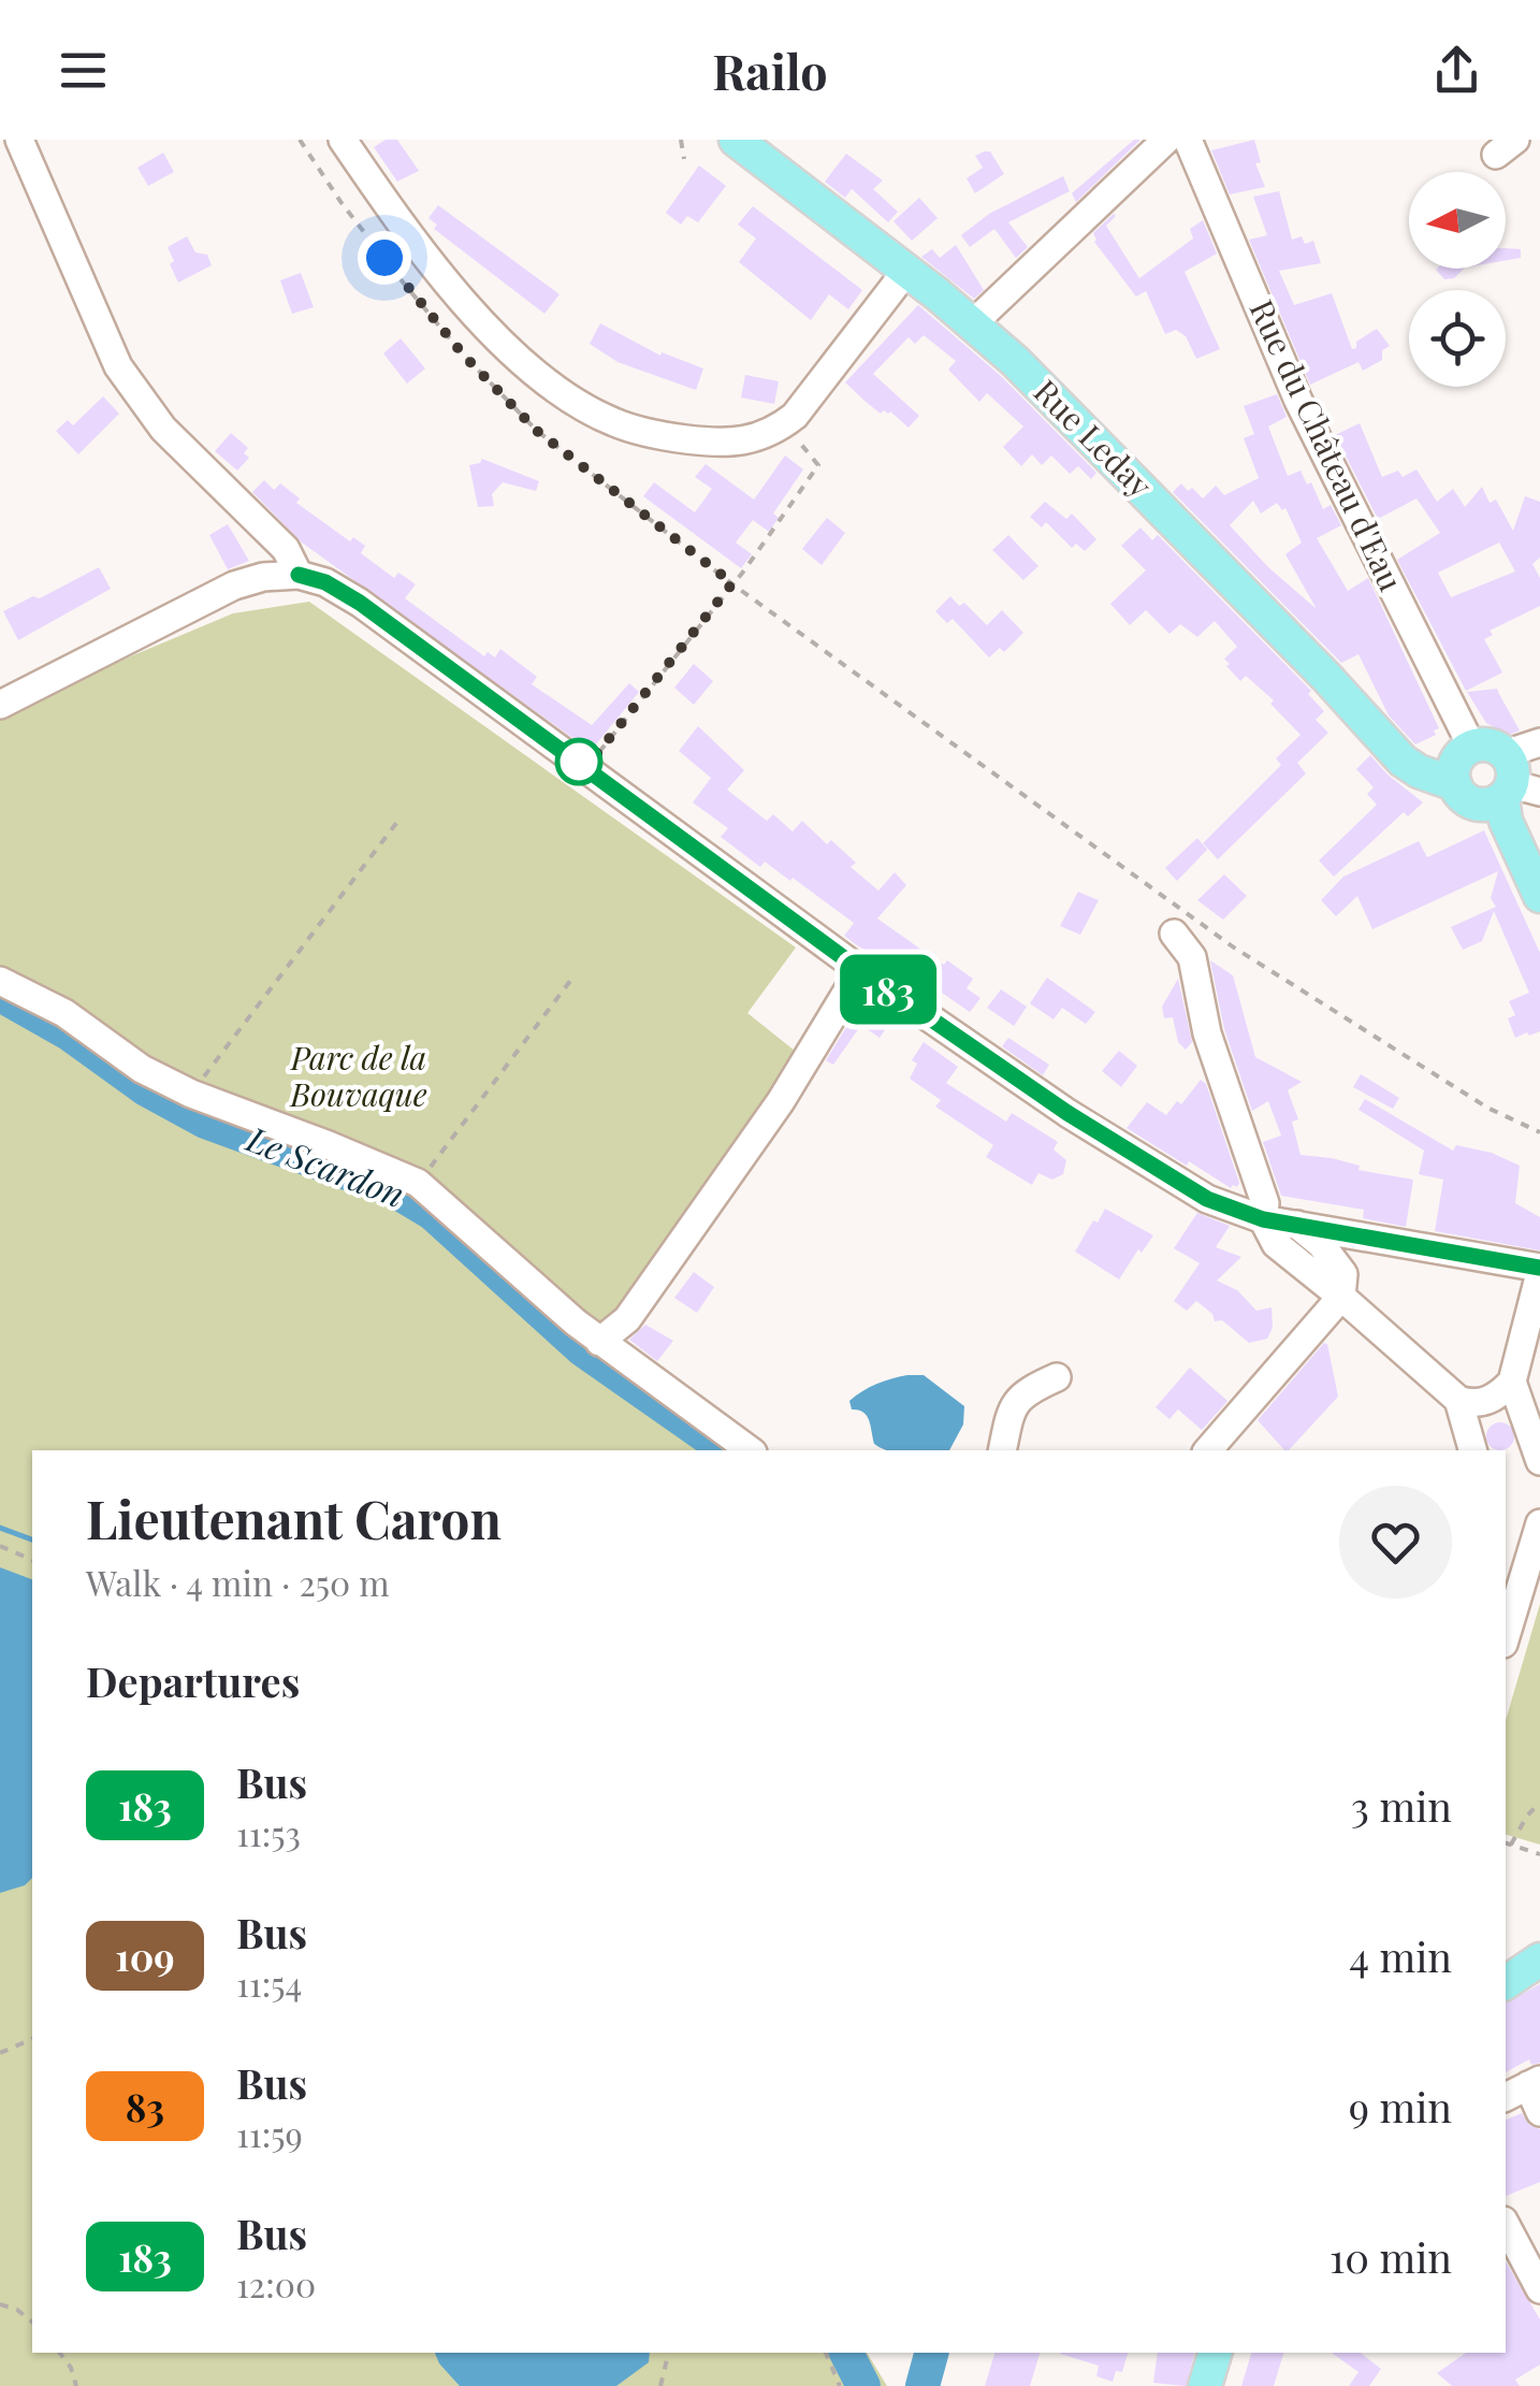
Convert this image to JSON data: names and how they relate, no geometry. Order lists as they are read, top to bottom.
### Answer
{
  "streets": {
    "main road": ["Rue Leday"],
    "street": ["Rue du Château d'Eau"]
  },
  "crossings": [
    ["Rue Leday", "Rue du Château d'Eau"]
  ],
  "water": ["Le Scardon"],
  "parks": ["Parc de la Bouvaque"],
  "lines": ["bus line 183"],
  "north": "left",
  "page": {
    "header": "Railo",
    "on_map": "183",
    "heading": [
      ["Lieutenant Caron", "Walk · 4 min · 250 m"],
      "Departures"
    ],
    "list": [
      {
        "mark": "183",
        "name": "Bus",
        "note": "11:53",
        "value": "3 min"
      },
      {
        "mark": "109",
        "name": "Bus",
        "note": "11:54",
        "value": "4 min"
      },
      {
        "mark": "83",
        "name": "Bus",
        "note": "11:59",
        "value": "9 min"
      },
      {
        "mark": "183",
        "name": "Bus",
        "note": "12:00",
        "value": "10 min"
      }
    ]
  }
}
